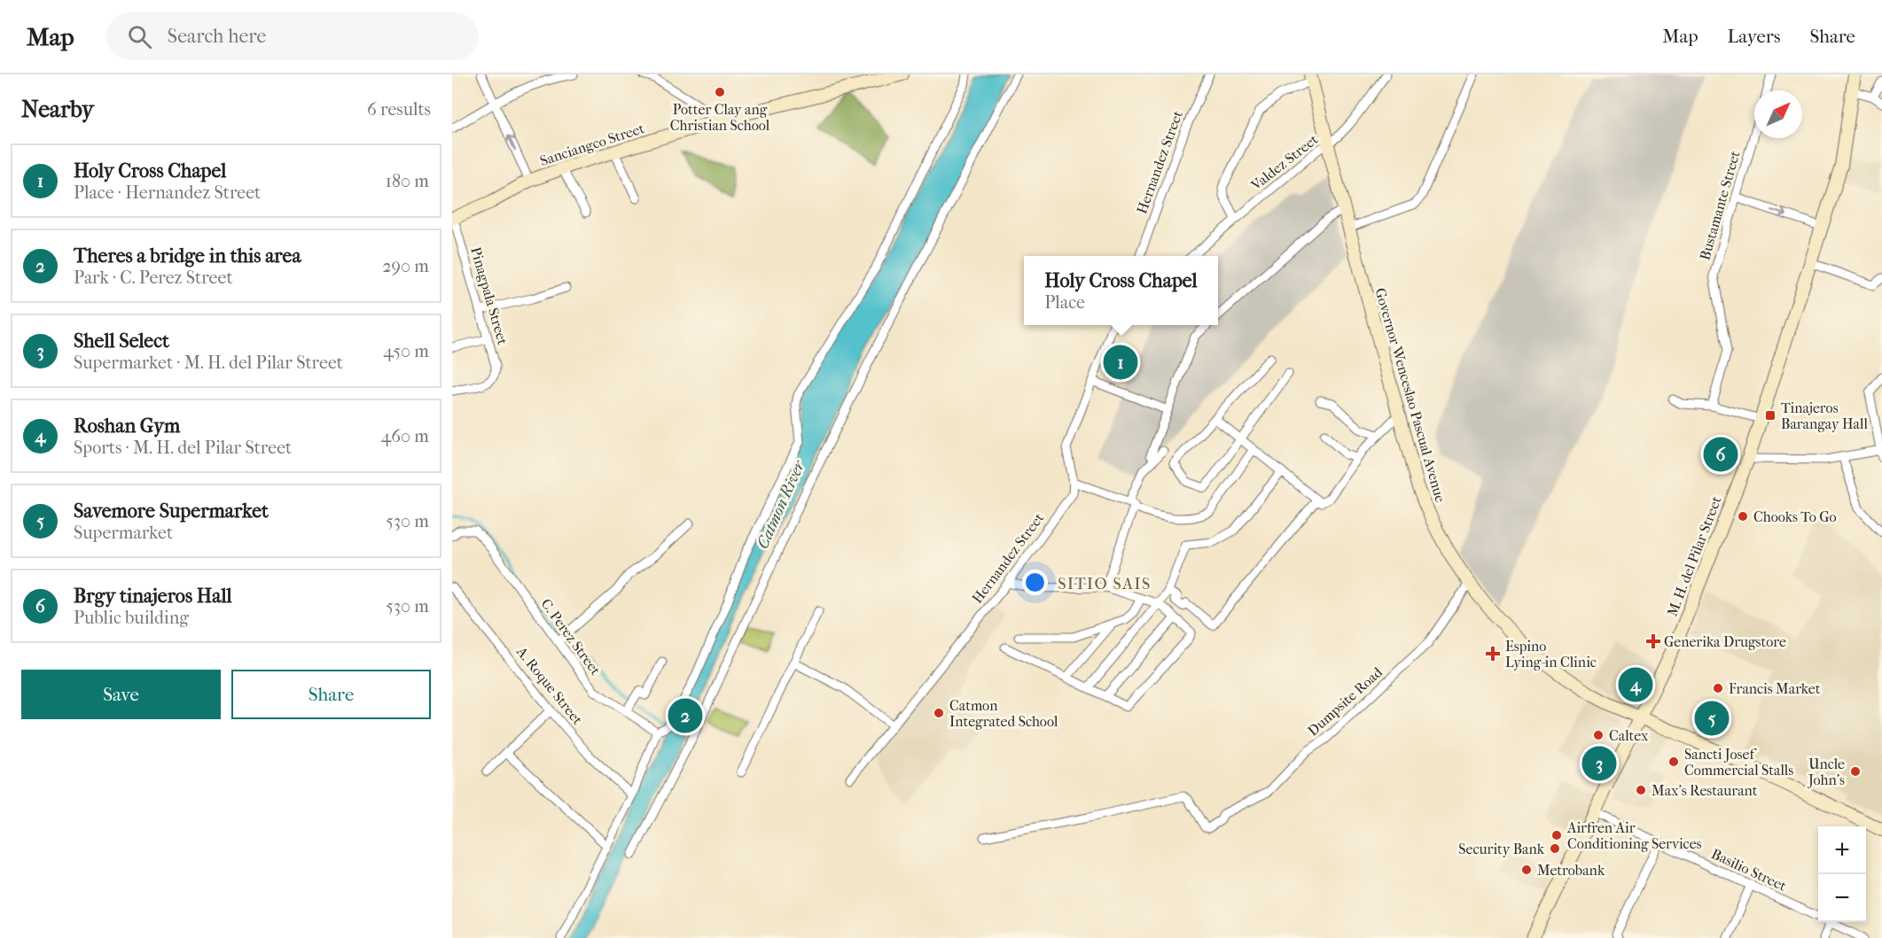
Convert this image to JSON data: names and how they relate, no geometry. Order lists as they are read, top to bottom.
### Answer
{
  "streets": {
    "main road": ["Sanciangco Street", "Governor Wenceslao Pascual Avenue", "M. H. del Pilar Street"],
    "street": [
      "Hernandez Street",
      "Valdez Street",
      "Bustamante Street",
      "Pinagpala Street",
      "C. Perez Street",
      "A. Roque Street",
      "Dumpsite Road",
      "Basilio Street"
    ]
  },
  "crossings": [
    ["Sanciangco Street", "Pinagpala Street"],
    ["Valdez Street", "Governor Wenceslao Pascual Avenue"],
    ["Governor Wenceslao Pascual Avenue", "M. H. del Pilar Street"],
    ["Governor Wenceslao Pascual Avenue", "Dumpsite Road"],
    ["M. H. del Pilar Street", "Basilio Street"]
  ],
  "districts": ["SITIO SAIS"],
  "water": ["Catmon River"],
  "places": {
    "other": [
      "Potter Clay ang Christian School",
      "Chooks To Go",
      "Francis Market",
      "Catmon Integrated School",
      "Caltex",
      "Sancti Josef Commercial Stalls",
      "Uncle John's",
      "Max's Restaurant",
      "Airfren Air Conditioning Services",
      "Security Bank",
      "Metrobank"
    ],
    "transit": ["Tinajeros Barangay Hall"],
    "health": ["Generika Drugstore", "Espino Lying-in Clinic"]
  },
  "north": "top right",
  "page": {
    "header": "Map",
    "search": "Search here",
    "nav": ["Map", "Layers", "Share"],
    "heading": ["Nearby", "6 results"],
    "list": [
      {
        "mark": "1",
        "name": "Holy Cross Chapel",
        "note": "Place · Hernandez Street",
        "value": "180 m"
      },
      {
        "mark": "2",
        "name": "Theres a bridge in this area",
        "note": "Park · C. Perez Street",
        "value": "290 m"
      },
      {
        "mark": "3",
        "name": "Shell Select",
        "note": "Supermarket · M. H. del Pilar Street",
        "value": "450 m"
      },
      {
        "mark": "4",
        "name": "Roshan Gym",
        "note": "Sports · M. H. del Pilar Street",
        "value": "460 m"
      },
      {
        "mark": "5",
        "name": "Savemore Supermarket",
        "note": "Supermarket",
        "value": "530 m"
      },
      {
        "mark": "6",
        "name": "Brgy tinajeros Hall",
        "note": "Public building",
        "value": "530 m"
      }
    ],
    "popup": ["Holy Cross Chapel", "Place"],
    "pins": [
      "1",
      "6",
      "4",
      "2",
      "5",
      "3"
    ],
    "buttons": ["Save", "Share"],
    "map_buttons": ["+", "−"]
  }
}
